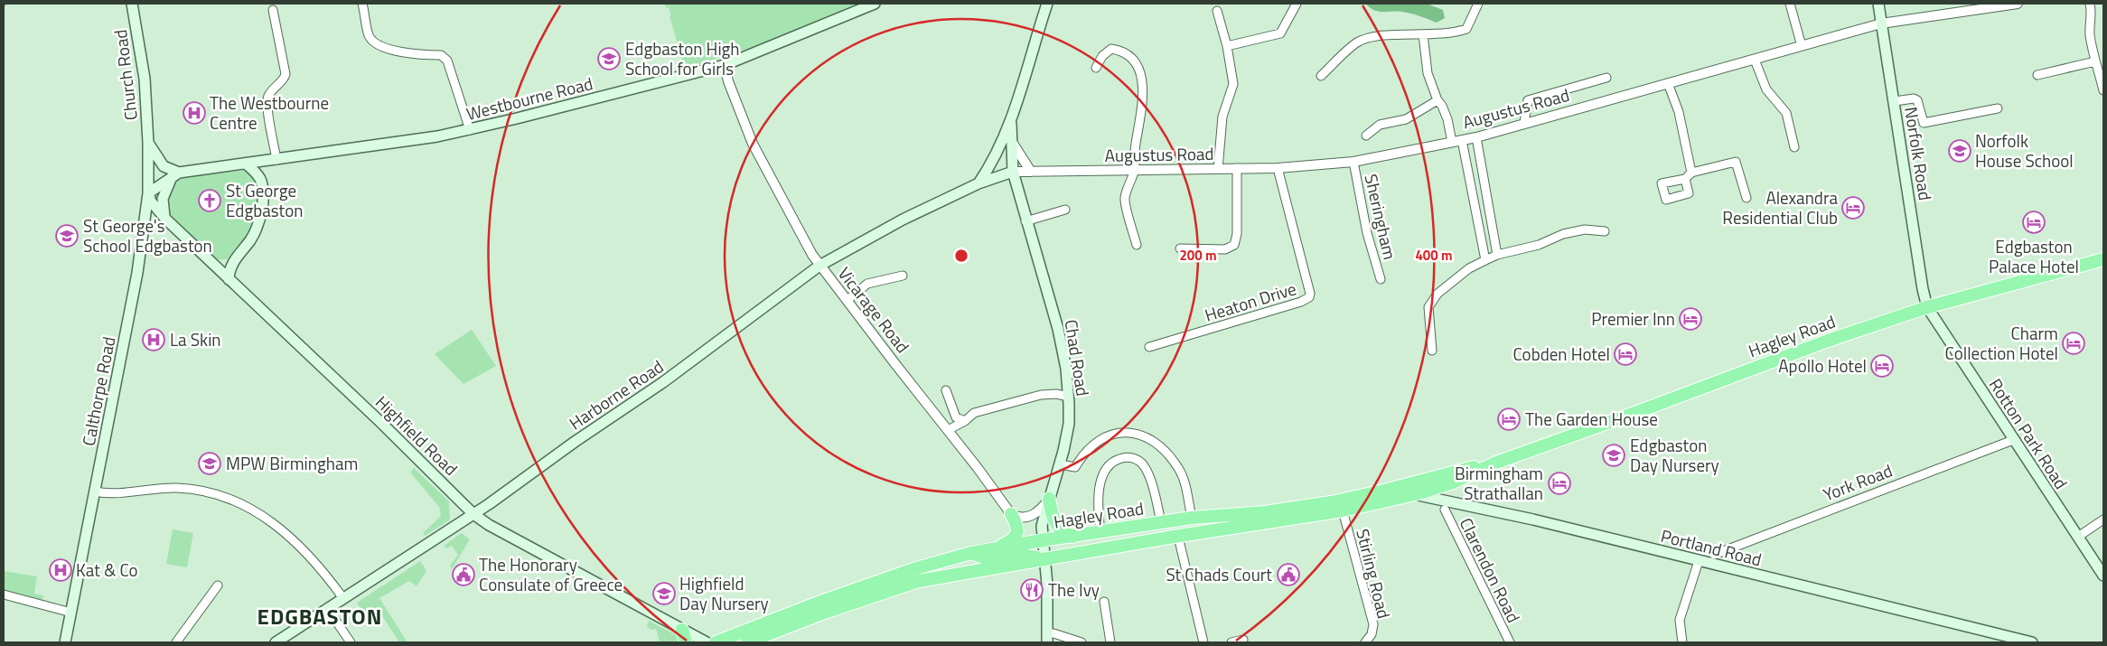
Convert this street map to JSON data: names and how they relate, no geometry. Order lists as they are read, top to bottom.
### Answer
{
  "streets": {
    "highway": ["Hagley Road"],
    "main road": [
      "Church Road",
      "Westbourne Road",
      "Norfolk Road",
      "Chad Road",
      "Calthorpe Road",
      "Harborne Road",
      "Rotton Park Road",
      "Highfield Road",
      "Portland Road"
    ],
    "street": [
      "Augustus Road",
      "Sheringham",
      "Heaton Drive",
      "Vicarage Road",
      "York Road",
      "Clarendon Road",
      "Stirling Road"
    ]
  },
  "crossings": [
    ["Church Road", "Calthorpe Road"],
    ["Westbourne Road", "Vicarage Road"],
    ["Westbourne Road", "Highfield Road"],
    ["Augustus Road", "Norfolk Road"],
    ["Augustus Road", "Sheringham"],
    ["Augustus Road", "Heaton Drive"],
    ["Augustus Road", "Chad Road"],
    ["Augustus Road", "Harborne Road"],
    ["Norfolk Road", "Hagley Road"],
    ["Norfolk Road", "Rotton Park Road"],
    ["Vicarage Road", "Harborne Road"],
    ["Hagley Road", "Chad Road"],
    ["Hagley Road", "Rotton Park Road"],
    ["Hagley Road", "Portland Road"],
    ["Hagley Road", "Stirling Road"],
    ["Chad Road", "Harborne Road"],
    ["Calthorpe Road", "Highfield Road"],
    ["Harborne Road", "Highfield Road"],
    ["Rotton Park Road", "York Road"]
  ],
  "districts": ["EDGBASTON"],
  "places": {
    "school or university": [
      "Edgbaston High School for Girls",
      "Norfolk House School",
      "St George's School Edgbaston",
      "Edgbaston Day Nursery",
      "MPW Birmingham",
      "Highfield Day Nursery"
    ],
    "hospital": ["The Westbourne Centre", "La Skin", "Kat & Co"],
    "church": ["St George Edgbaston"],
    "hotel": [
      "Alexandra Residential Club",
      "Edgbaston Palace Hotel",
      "Premier Inn",
      "Charm Collection Hotel",
      "Cobden Hotel",
      "Apollo Hotel",
      "The Garden House",
      "Birmingham Strathallan"
    ],
    "public building": ["The Honorary Consulate of Greece", "St Chads Court"],
    "restaurant": ["The Ivy"]
  },
  "rings": ["200 m", "400 m"]
}
